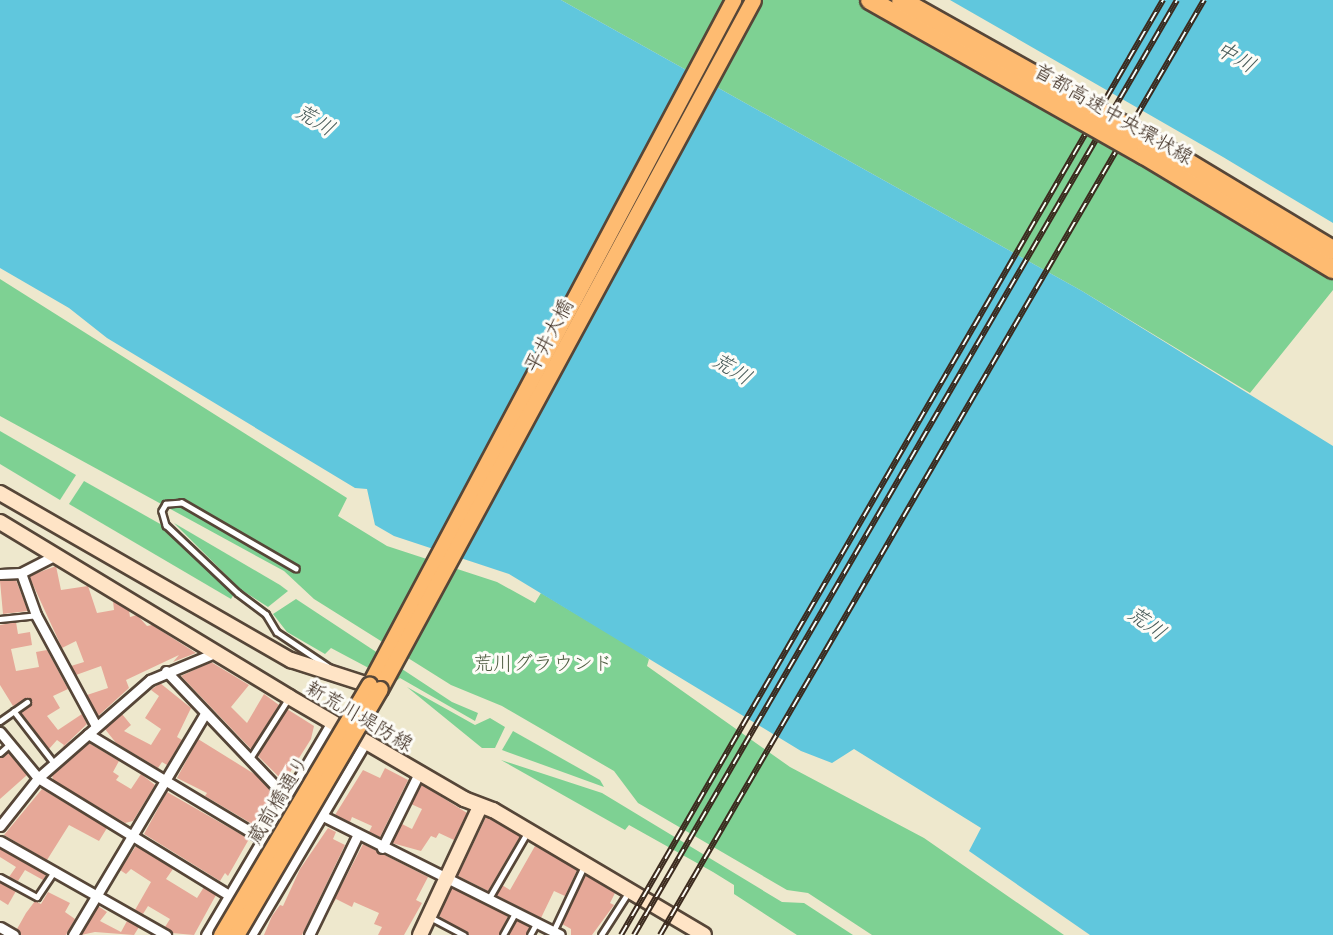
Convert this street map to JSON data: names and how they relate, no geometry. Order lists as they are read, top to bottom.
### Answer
{
  "streets": {
    "highway": ["首都高速中央環状線"],
    "main road": ["平井大橋", "新荒川堤防線", "蔵前橋通り"]
  },
  "crossings": [
    ["平井大橋", "新荒川堤防線"],
    ["平井大橋", "蔵前橋通り"],
    ["新荒川堤防線", "蔵前橋通り"]
  ],
  "water": ["中川", "荒川"],
  "parks": ["荒川グラウンド"]
}
